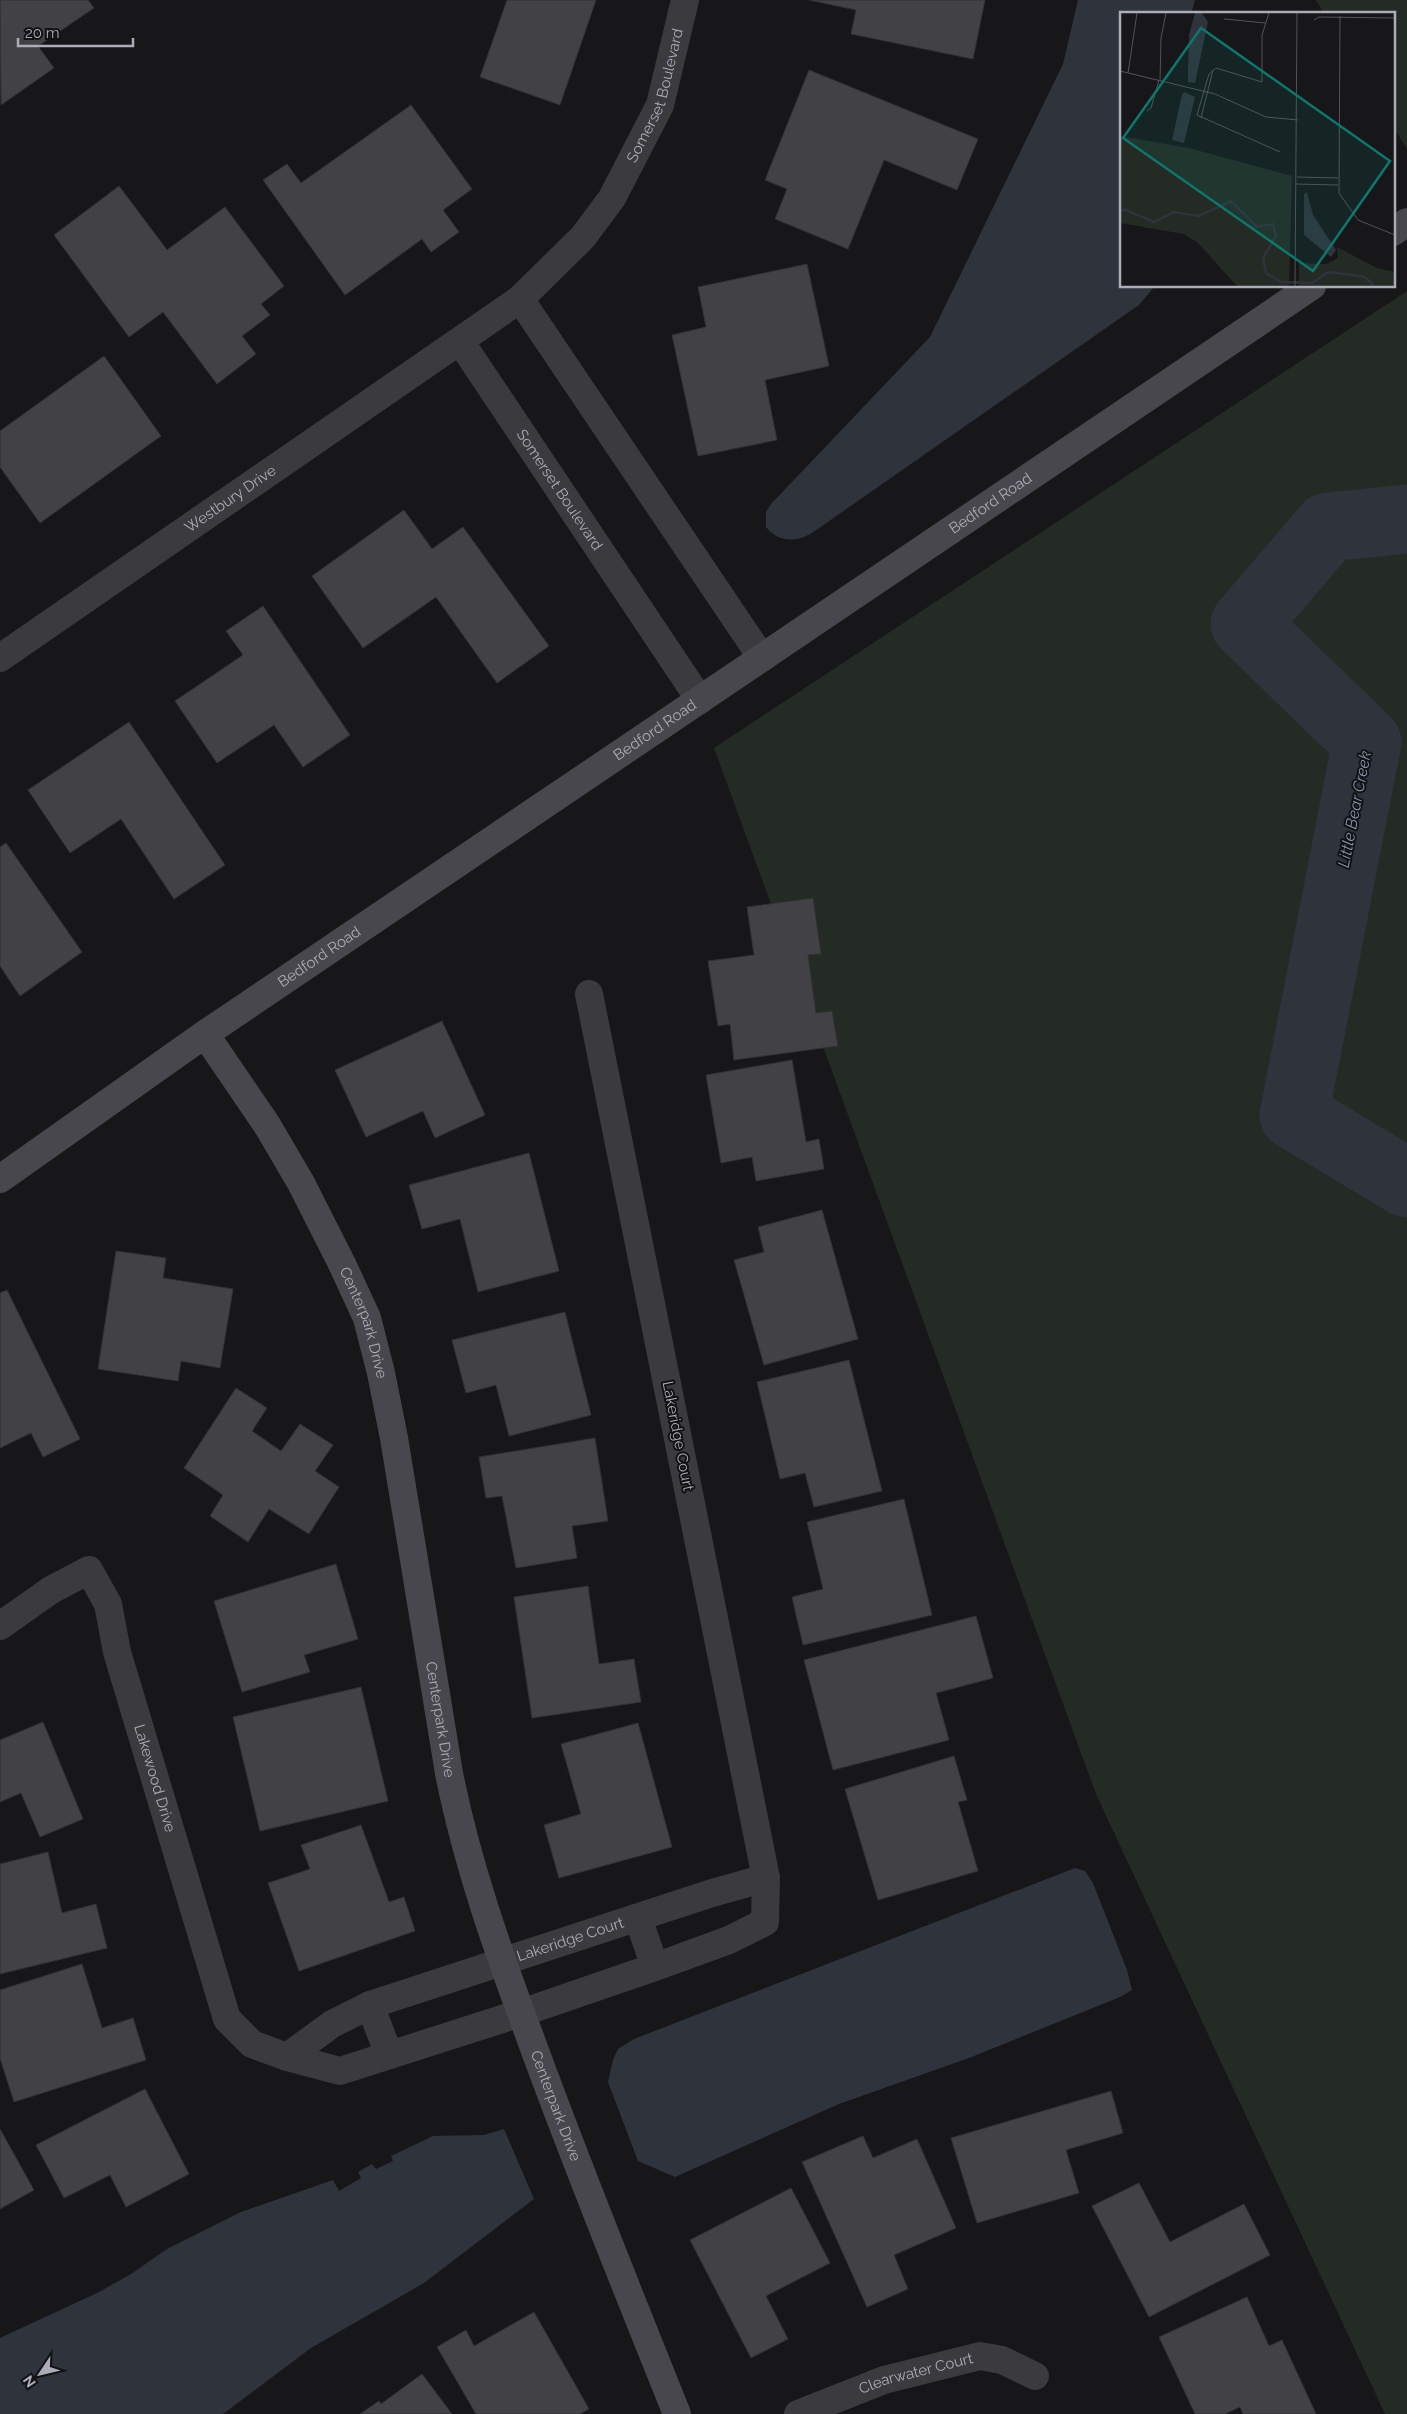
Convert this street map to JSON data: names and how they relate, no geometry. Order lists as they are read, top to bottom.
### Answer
{
  "streets": {
    "street": [
      "Somerset Boulevard",
      "Westbury Drive",
      "Bedford Road",
      "Centerpark Drive",
      "Lakeridge Court",
      "Lakewood Drive",
      "Clearwater Court"
    ]
  },
  "crossings": [
    ["Somerset Boulevard", "Westbury Drive"],
    ["Somerset Boulevard", "Bedford Road"],
    ["Bedford Road", "Centerpark Drive"],
    ["Centerpark Drive", "Lakeridge Court"],
    ["Centerpark Drive", "Lakewood Drive"],
    ["Lakeridge Court", "Lakewood Drive"]
  ],
  "water": ["Little Bear Creek"],
  "scale_bar": "20 m",
  "north": "bottom left"
}
